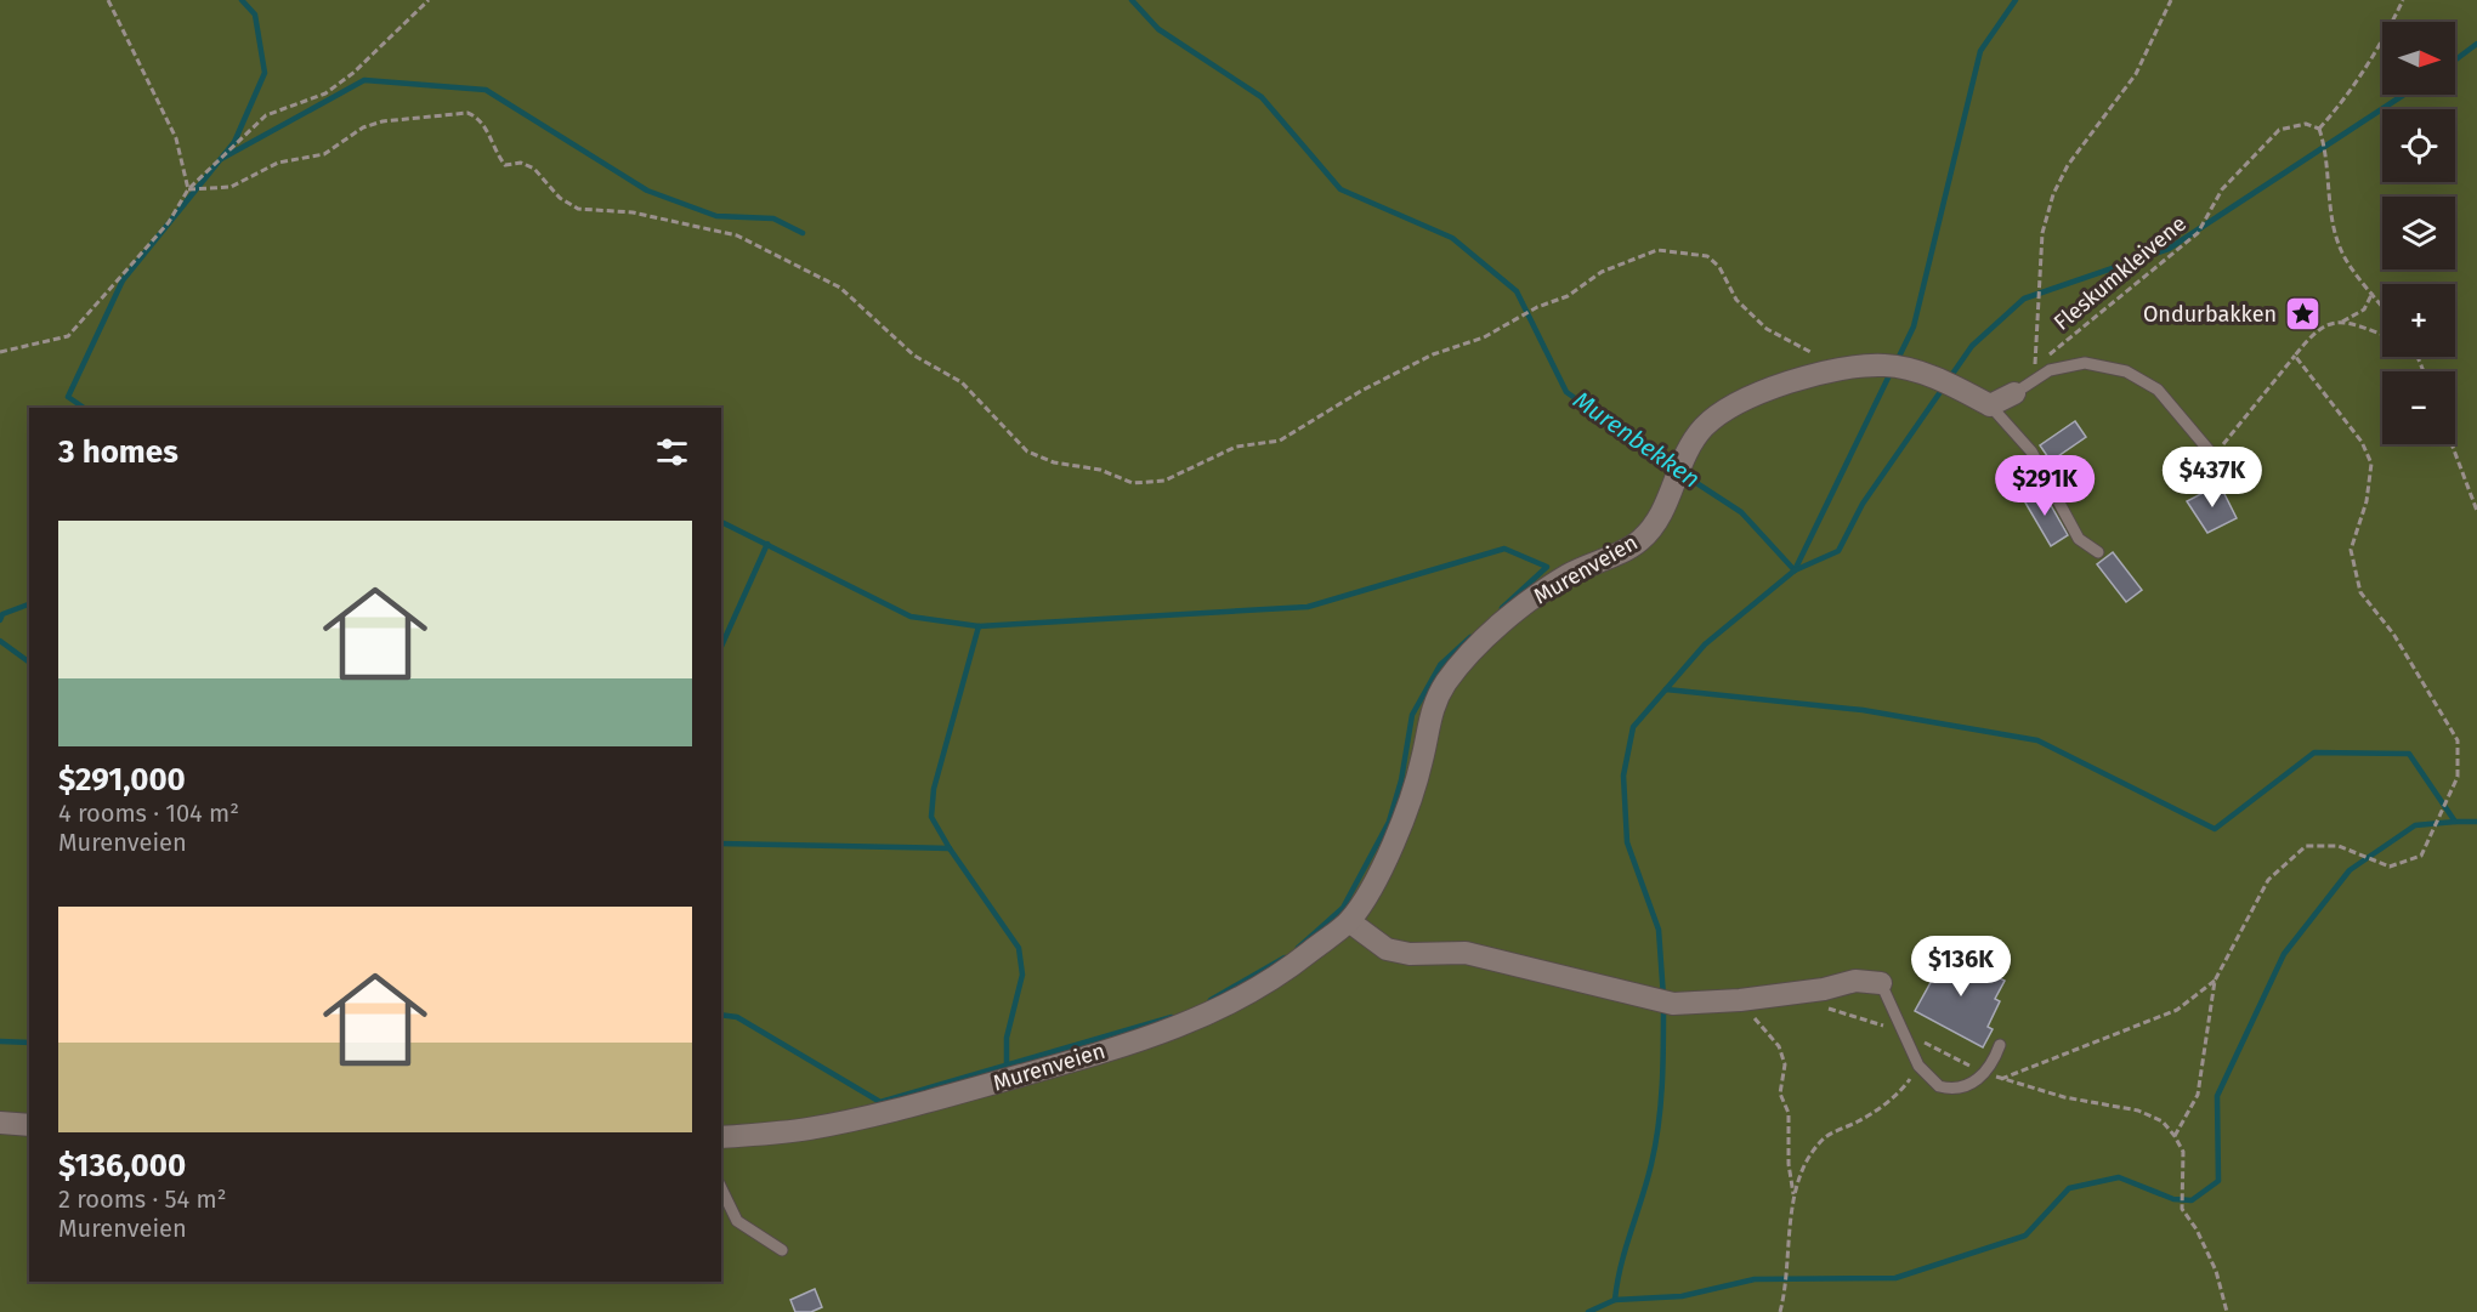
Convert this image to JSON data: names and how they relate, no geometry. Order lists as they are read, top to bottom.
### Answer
{
  "streets": {
    "street": ["Murenveien"],
    "path": ["Fleskumkleivene"]
  },
  "water": ["Murenbekken"],
  "places": {
    "place": ["Ondurbakken"]
  },
  "north": "right",
  "page": {
    "map_buttons": ["+", "−"],
    "heading": "3 homes",
    "price": ["$437K", "$291K", "$136K"],
    "list": [
      {
        "name": "$291,000",
        "note": "4 rooms · 104 m² · Murenveien"
      },
      {
        "name": "$136,000",
        "note": "2 rooms · 54 m² · Murenveien"
      }
    ]
  }
}
